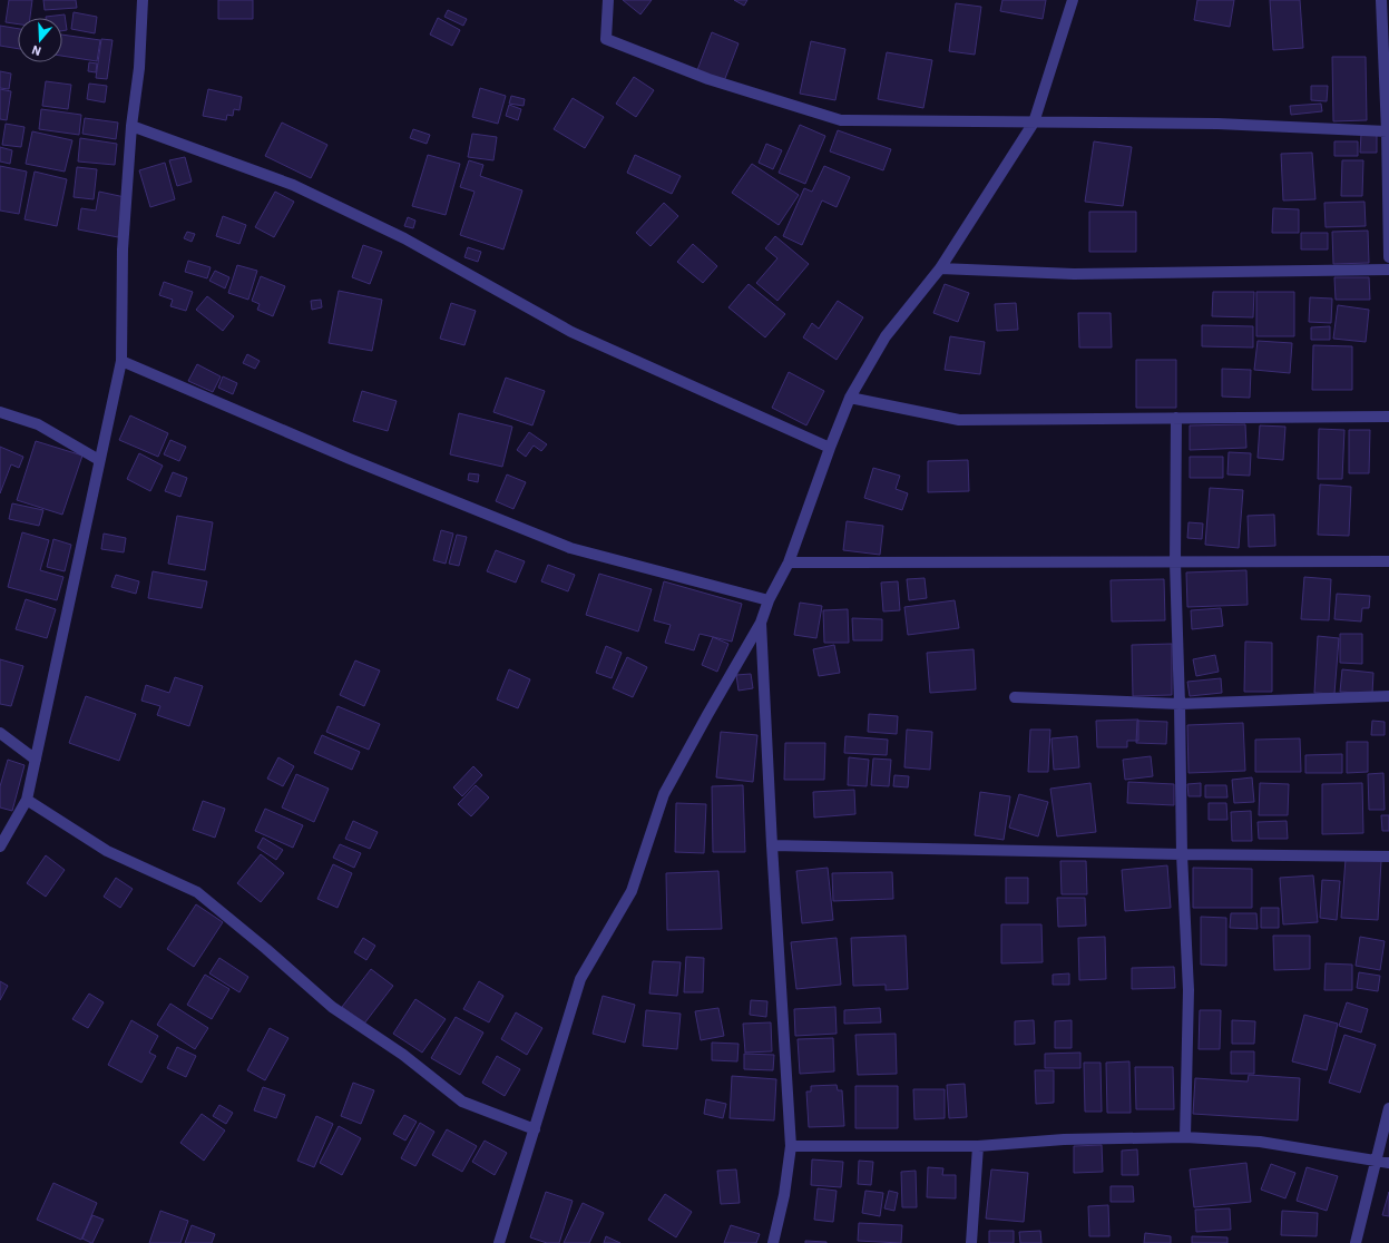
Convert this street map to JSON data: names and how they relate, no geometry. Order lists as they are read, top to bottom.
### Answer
{
  "north": "bottom"
}
